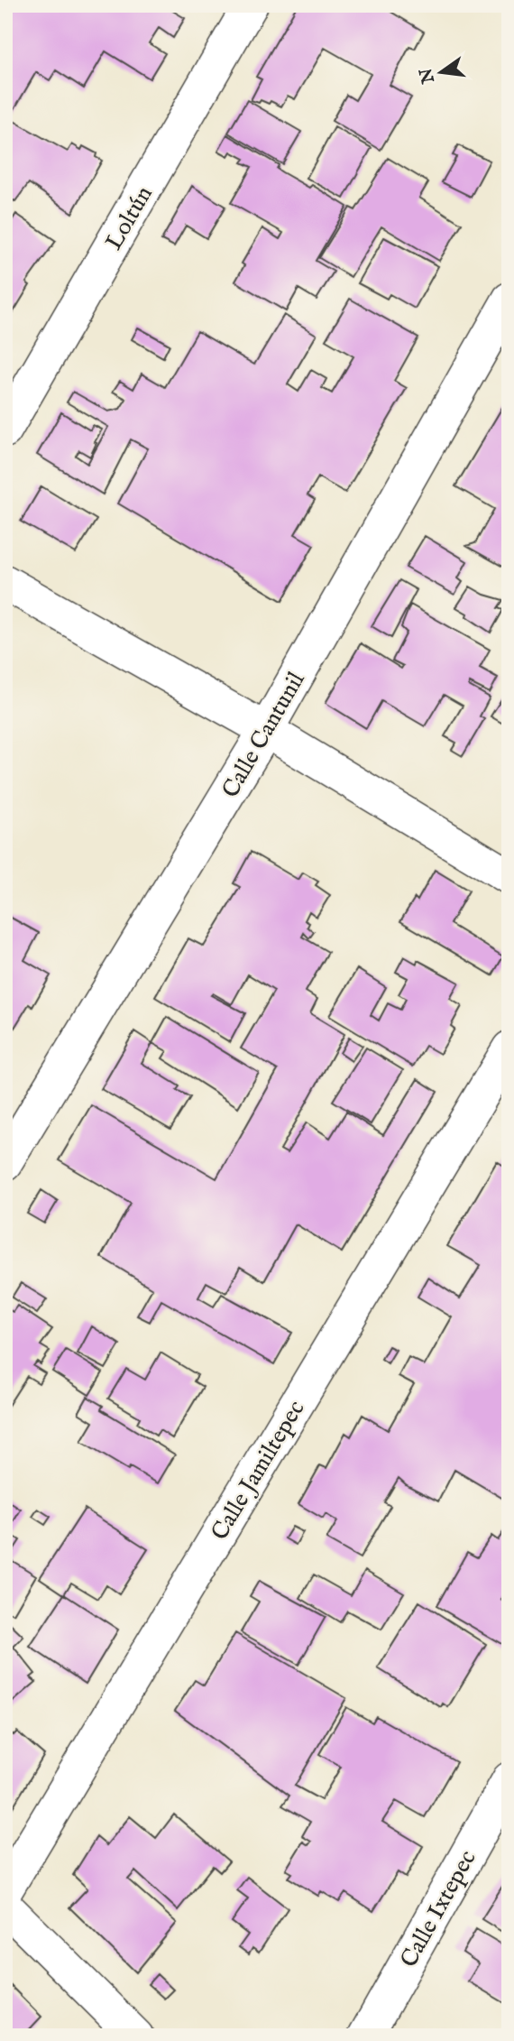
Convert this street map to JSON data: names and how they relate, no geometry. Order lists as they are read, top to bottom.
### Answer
{
  "streets": {
    "street": [
      "Loltún",
      "Calle Cantunil",
      "Calle Jamiltepec",
      "Calle Ixtepec"
    ]
  },
  "north": "left"
}
